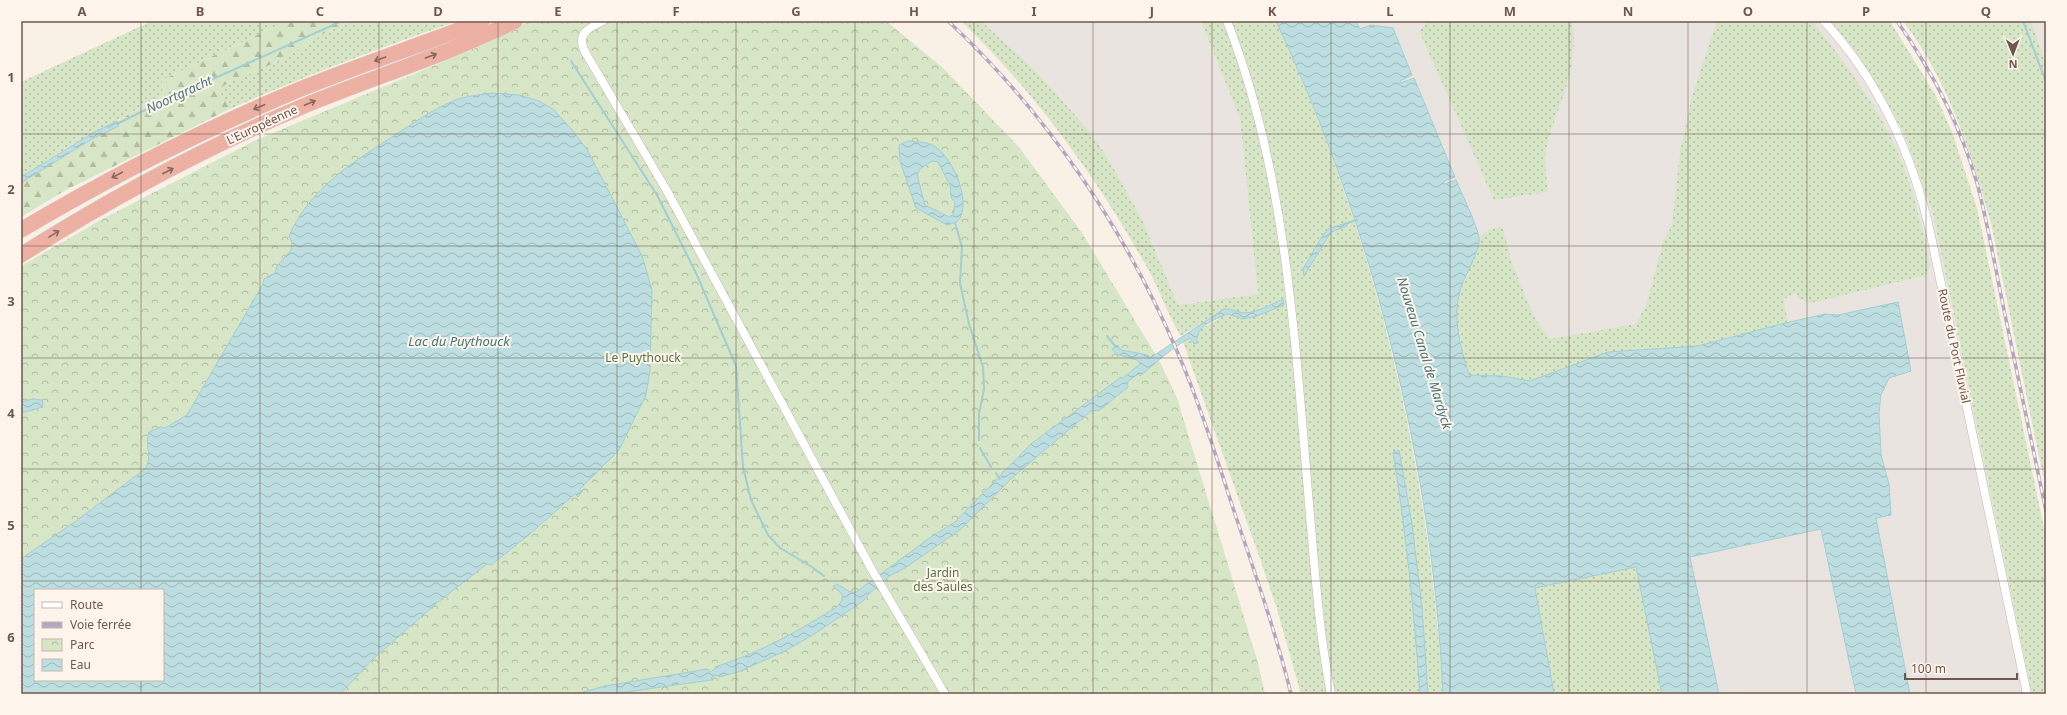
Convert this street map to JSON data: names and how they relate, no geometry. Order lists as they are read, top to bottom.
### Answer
{
  "streets": {
    "highway": ["L'Européenne"],
    "street": ["Route du Port Fluvial"]
  },
  "water": ["Noortgracht", "Lac du Puythouck", "Nouveau Canal de Mardyck"],
  "parks": ["Le Puythouck", "Jardin des Saules"],
  "legend": [
    "Route",
    "Voie ferrée",
    "Parc",
    "Eau"
  ],
  "scale_bar": "100 m",
  "north": "bottom",
  "grid": {
    "columns": [
      "A",
      "B",
      "C",
      "D",
      "E",
      "F",
      "G",
      "H",
      "I",
      "J",
      "K",
      "L",
      "M",
      "N",
      "O",
      "P",
      "Q"
    ],
    "rows": [
      "1",
      "2",
      "3",
      "4",
      "5",
      "6"
    ]
  }
}
